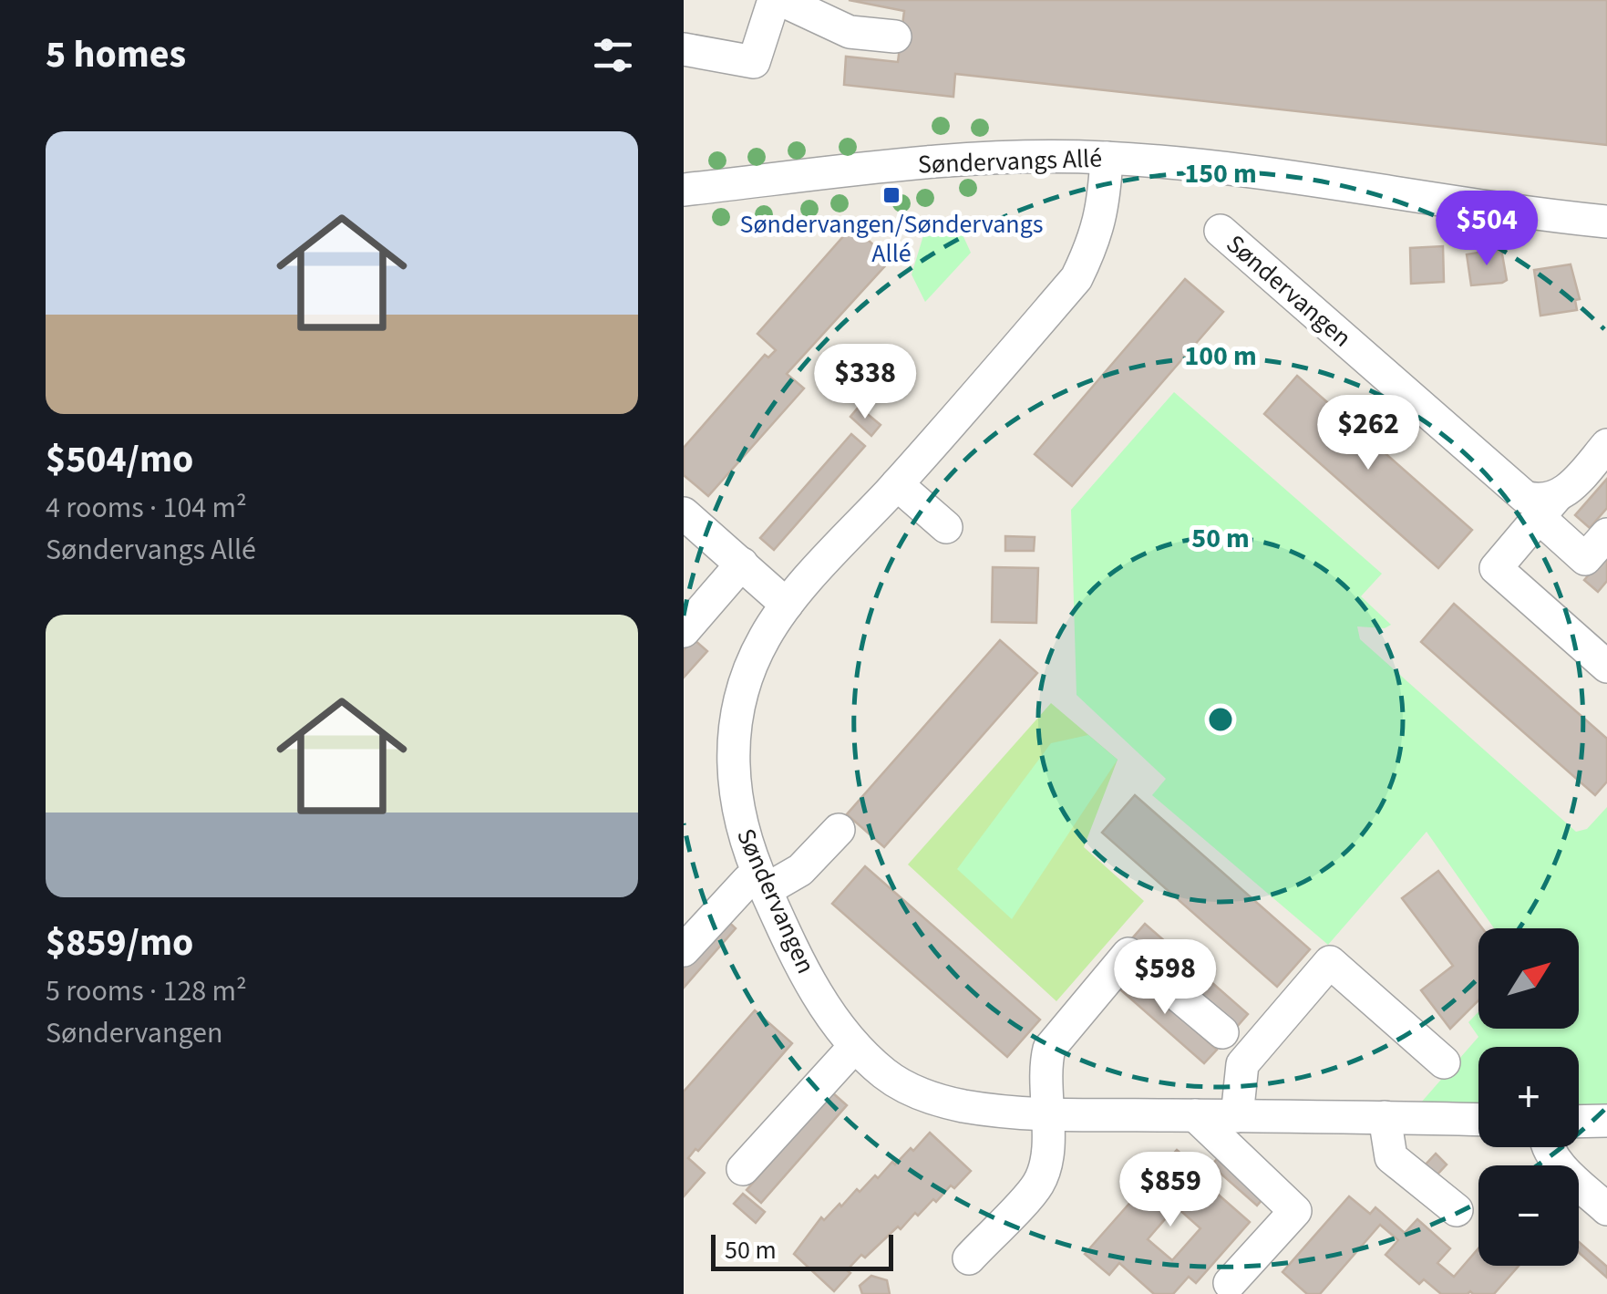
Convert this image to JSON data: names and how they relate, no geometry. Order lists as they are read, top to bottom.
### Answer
{
  "streets": {
    "street": ["Søndervangs Allé", "Søndervangen"]
  },
  "crossings": [
    ["Søndervangs Allé", "Søndervangen"]
  ],
  "places": {
    "transit": ["Søndervangen/Søndervangs Allé"]
  },
  "scale_bar": "50 m",
  "north": "top right",
  "page": {
    "heading": "5 homes",
    "list": [
      {
        "name": "$504/mo",
        "note": "4 rooms · 104 m² · Søndervangs Allé"
      },
      {
        "name": "$859/mo",
        "note": "5 rooms · 128 m² · Søndervangen"
      }
    ],
    "price": [
      "$504",
      "$338",
      "$262",
      "$598",
      "$859"
    ],
    "map_buttons": ["+", "−"],
    "scale": "50 m"
  },
  "rings": ["150 m", "100 m", "50 m"]
}
